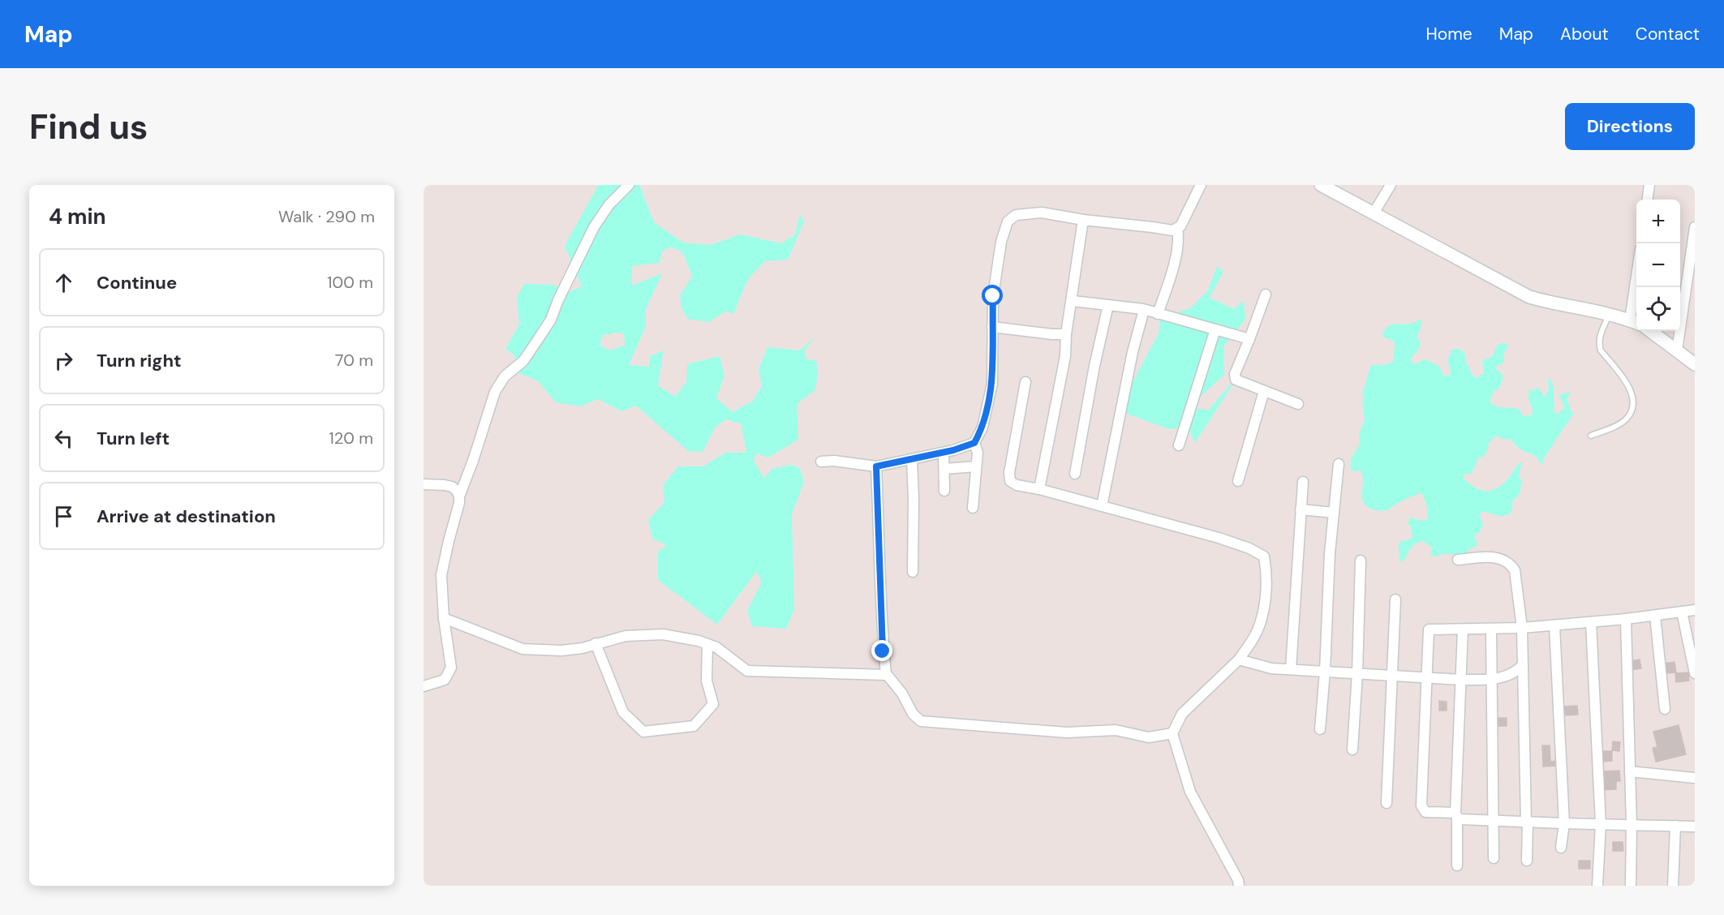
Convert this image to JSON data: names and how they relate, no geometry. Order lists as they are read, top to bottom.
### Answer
{
  "page": {
    "header": "Map",
    "nav": [
      "Home",
      "Map",
      "About",
      "Contact"
    ],
    "buttons": "Directions",
    "title": "Find us",
    "heading": ["4 min", "Walk · 290 m"],
    "map_buttons": ["+", "−"],
    "list": [
      ["Continue", "100 m"],
      ["Turn right", "70 m"],
      ["Turn left", "120 m"],
      "Arrive at destination"
    ]
  }
}
